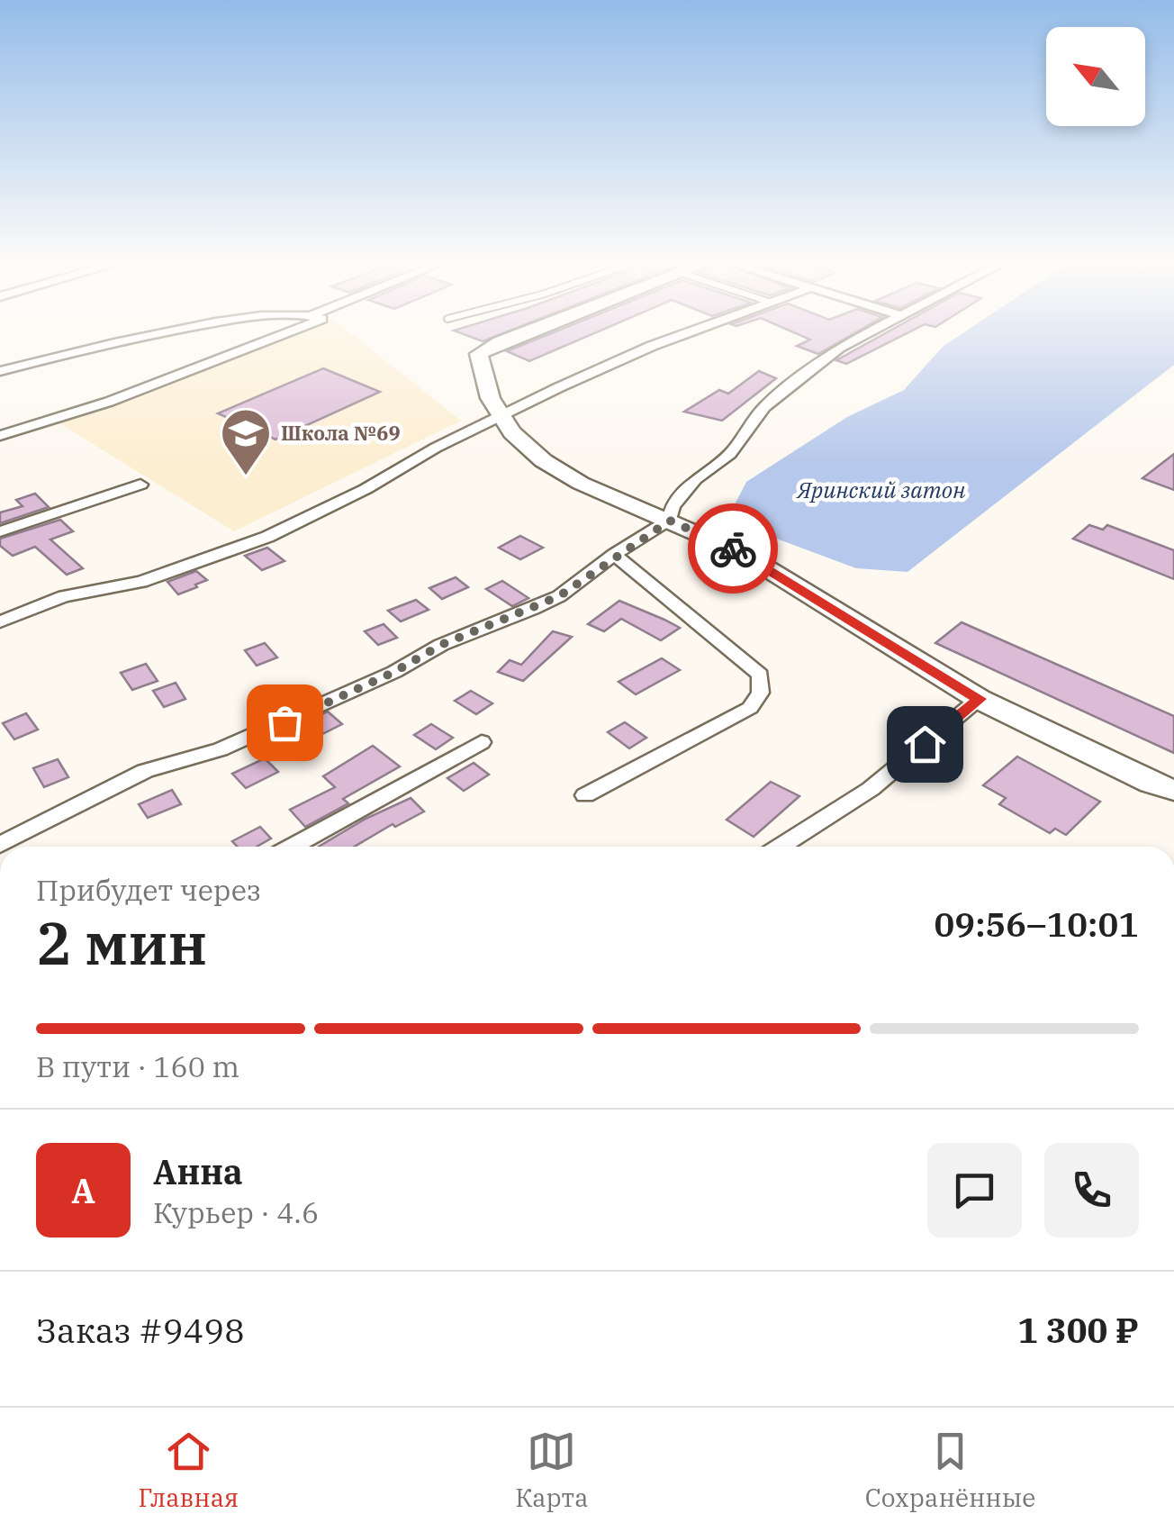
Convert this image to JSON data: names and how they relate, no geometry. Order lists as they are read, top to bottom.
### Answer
{
  "water": ["Яринский затон"],
  "places": {
    "school or university": ["Школа №69"]
  },
  "north": "top left",
  "page": {
    "heading": ["2 мин", "Прибудет через", "09:56–10:01"],
    "panel": [
      "Анна",
      "Курьер · 4.6",
      "Заказ #9498",
      "1 300 ₽"
    ],
    "bar": "В пути · 160 m",
    "round": "А",
    "tabs": ["Главная", "Карта", "Сохранённые"]
  }
}
